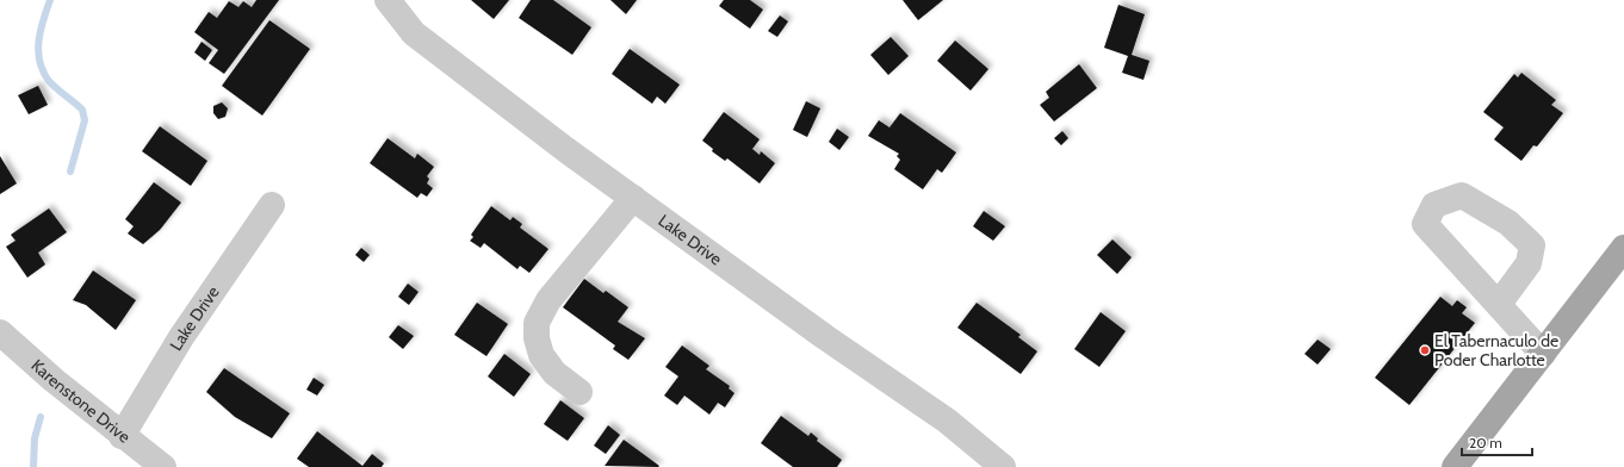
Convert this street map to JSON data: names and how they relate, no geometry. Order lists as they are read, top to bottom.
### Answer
{
  "streets": {
    "street": ["Lake Drive", "Karenstone Drive"]
  },
  "crossings": [
    ["Lake Drive", "Karenstone Drive"]
  ],
  "places": ["El Tabernaculo de Poder Charlotte"],
  "scale_bar": "20 m"
}
